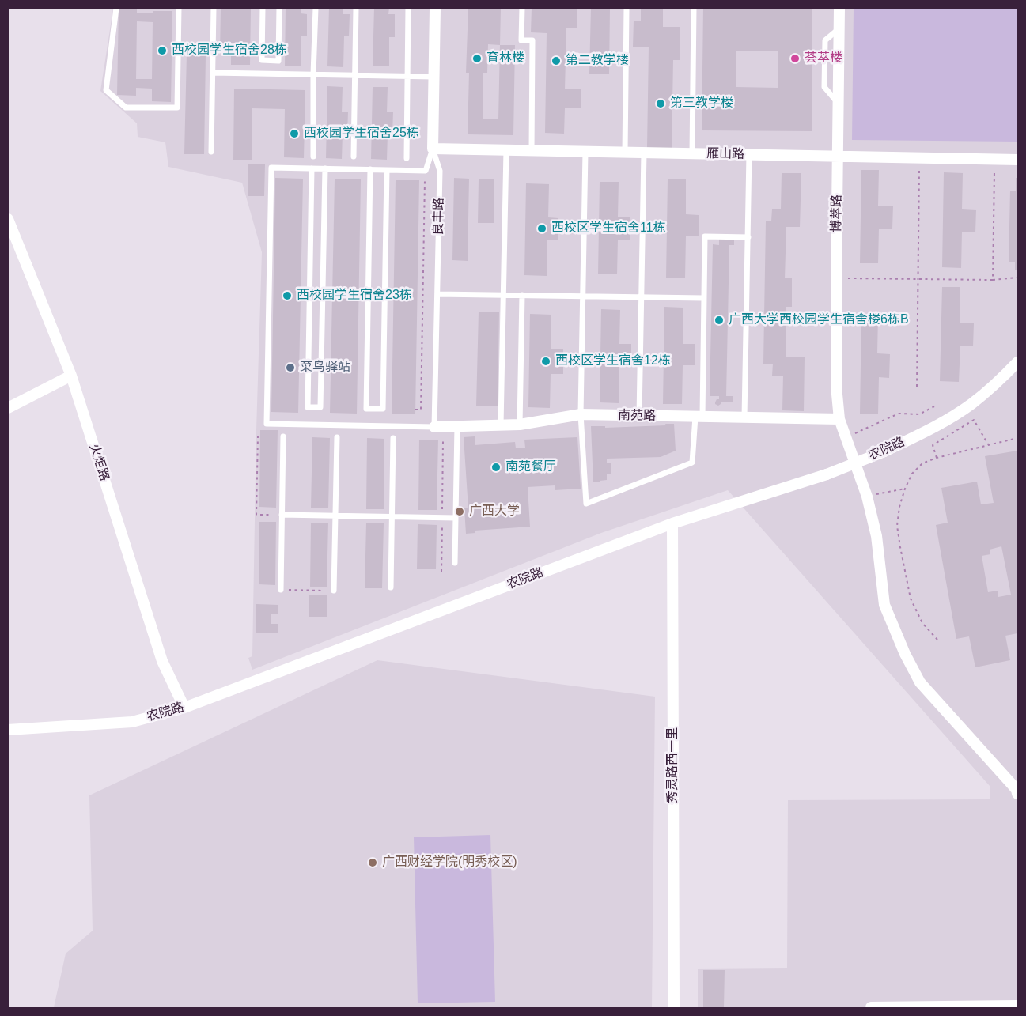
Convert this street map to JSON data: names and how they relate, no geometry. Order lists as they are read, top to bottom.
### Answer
{
  "streets": {
    "street": [
      "雁山路",
      "博萃路",
      "良丰路",
      "南苑路",
      "农院路",
      "火炬路",
      "秀灵路西一里"
    ]
  },
  "crossings": [
    ["雁山路", "博萃路"],
    ["雁山路", "良丰路"],
    ["博萃路", "南苑路"],
    ["良丰路", "南苑路"],
    ["农院路", "火炬路"],
    ["农院路", "秀灵路西一里"]
  ],
  "places": [
    "西校园学生宿舍28栋",
    "育林楼",
    "荟萃楼",
    "第二教学楼",
    "第三教学楼",
    "西校园学生宿舍25栋",
    "西校区学生宿舍11栋",
    "西校园学生宿舍23栋",
    "广西大学西校园学生宿舍楼6栋B",
    "西校区学生宿舍12栋",
    "菜鸟驿站",
    "南苑餐厅",
    "广西大学",
    "广西财经学院(明秀校区)"
  ]
}
